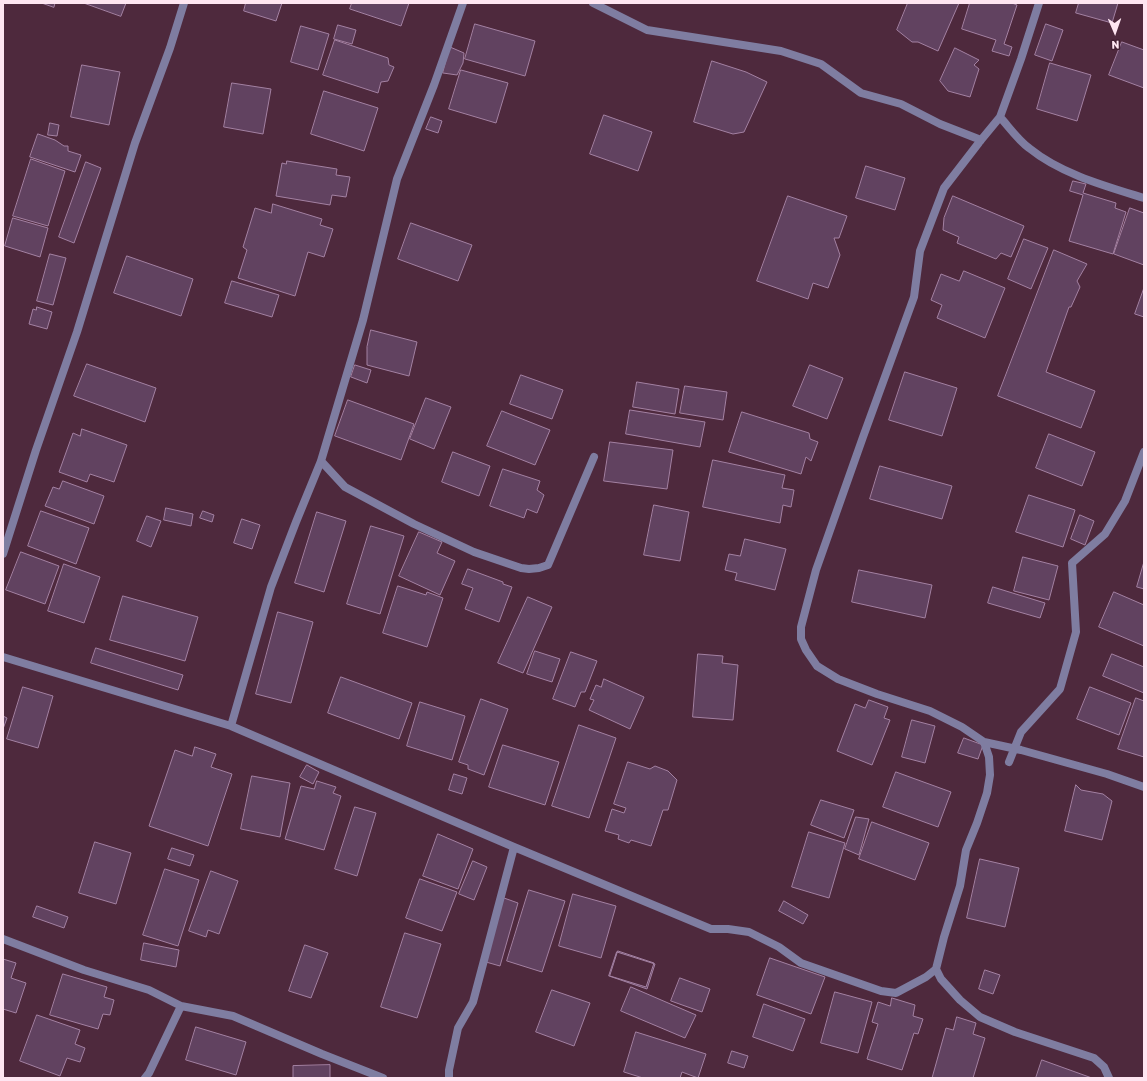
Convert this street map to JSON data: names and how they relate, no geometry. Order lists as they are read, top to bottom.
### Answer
{
  "north": "bottom"
}
